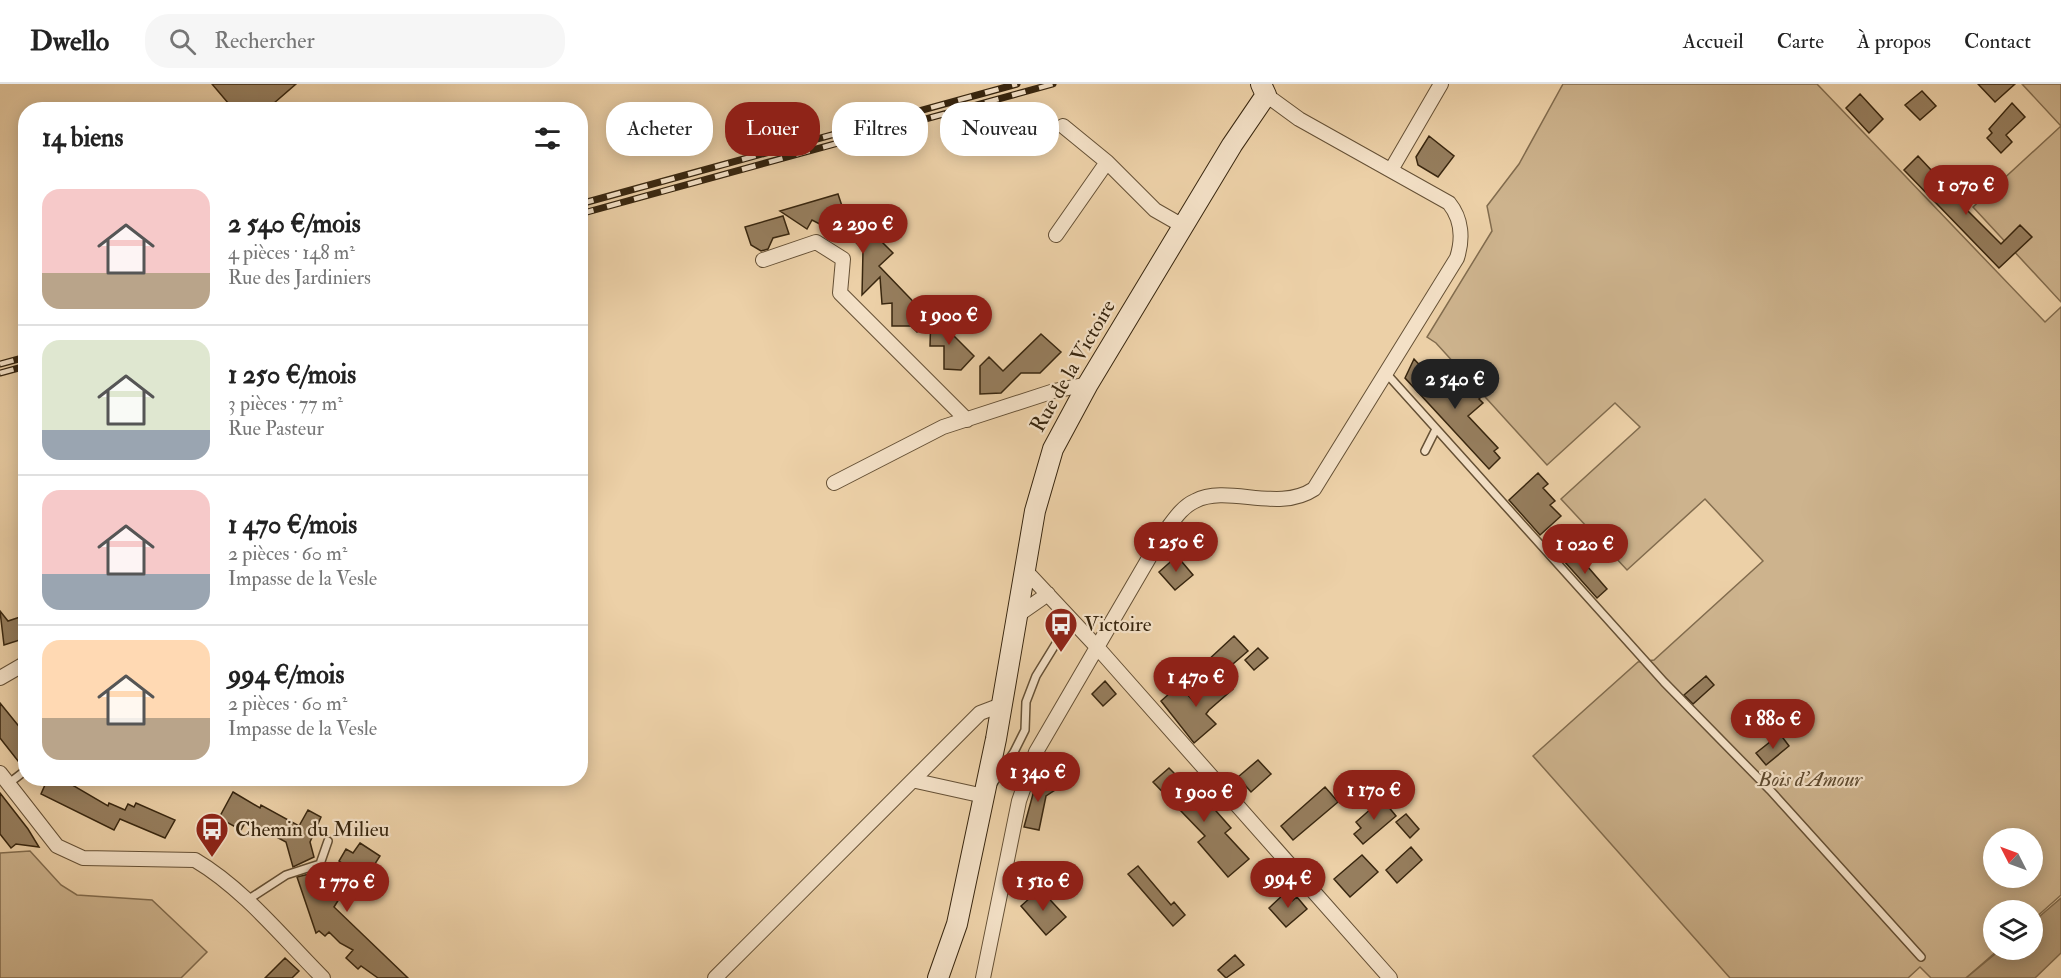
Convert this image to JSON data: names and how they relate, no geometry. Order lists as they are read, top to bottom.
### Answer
{
  "streets": {
    "street": ["Rue de la Victoire"]
  },
  "parks": ["Bois d'Amour"],
  "places": {
    "bus stop": ["Victoire", "Chemin du Milieu"]
  },
  "north": "top left",
  "page": {
    "header": "Dwello",
    "search": "Rechercher",
    "nav": [
      "Accueil",
      "Carte",
      "À propos",
      "Contact"
    ],
    "chip": [
      "Acheter",
      "Louer",
      "Filtres",
      "Nouveau"
    ],
    "heading": "14 biens",
    "price": [
      "1 070 €",
      "2 290 €",
      "1 900 €",
      "2 540 €",
      "1 250 €",
      "1 020 €",
      "1 470 €",
      "1 880 €",
      "1 340 €",
      "1 170 €",
      "1 900 €",
      "994 €",
      "1 510 €",
      "1 770 €"
    ],
    "list": [
      {
        "name": "2 540 €/mois",
        "note": "4 pièces · 148 m² · Rue des Jardiniers"
      },
      {
        "name": "1 250 €/mois",
        "note": "3 pièces · 77 m² · Rue Pasteur"
      },
      {
        "name": "1 470 €/mois",
        "note": "2 pièces · 60 m² · Impasse de la Vesle"
      },
      {
        "name": "994 €/mois",
        "note": "2 pièces · 60 m² · Impasse de la Vesle"
      }
    ]
  }
}
